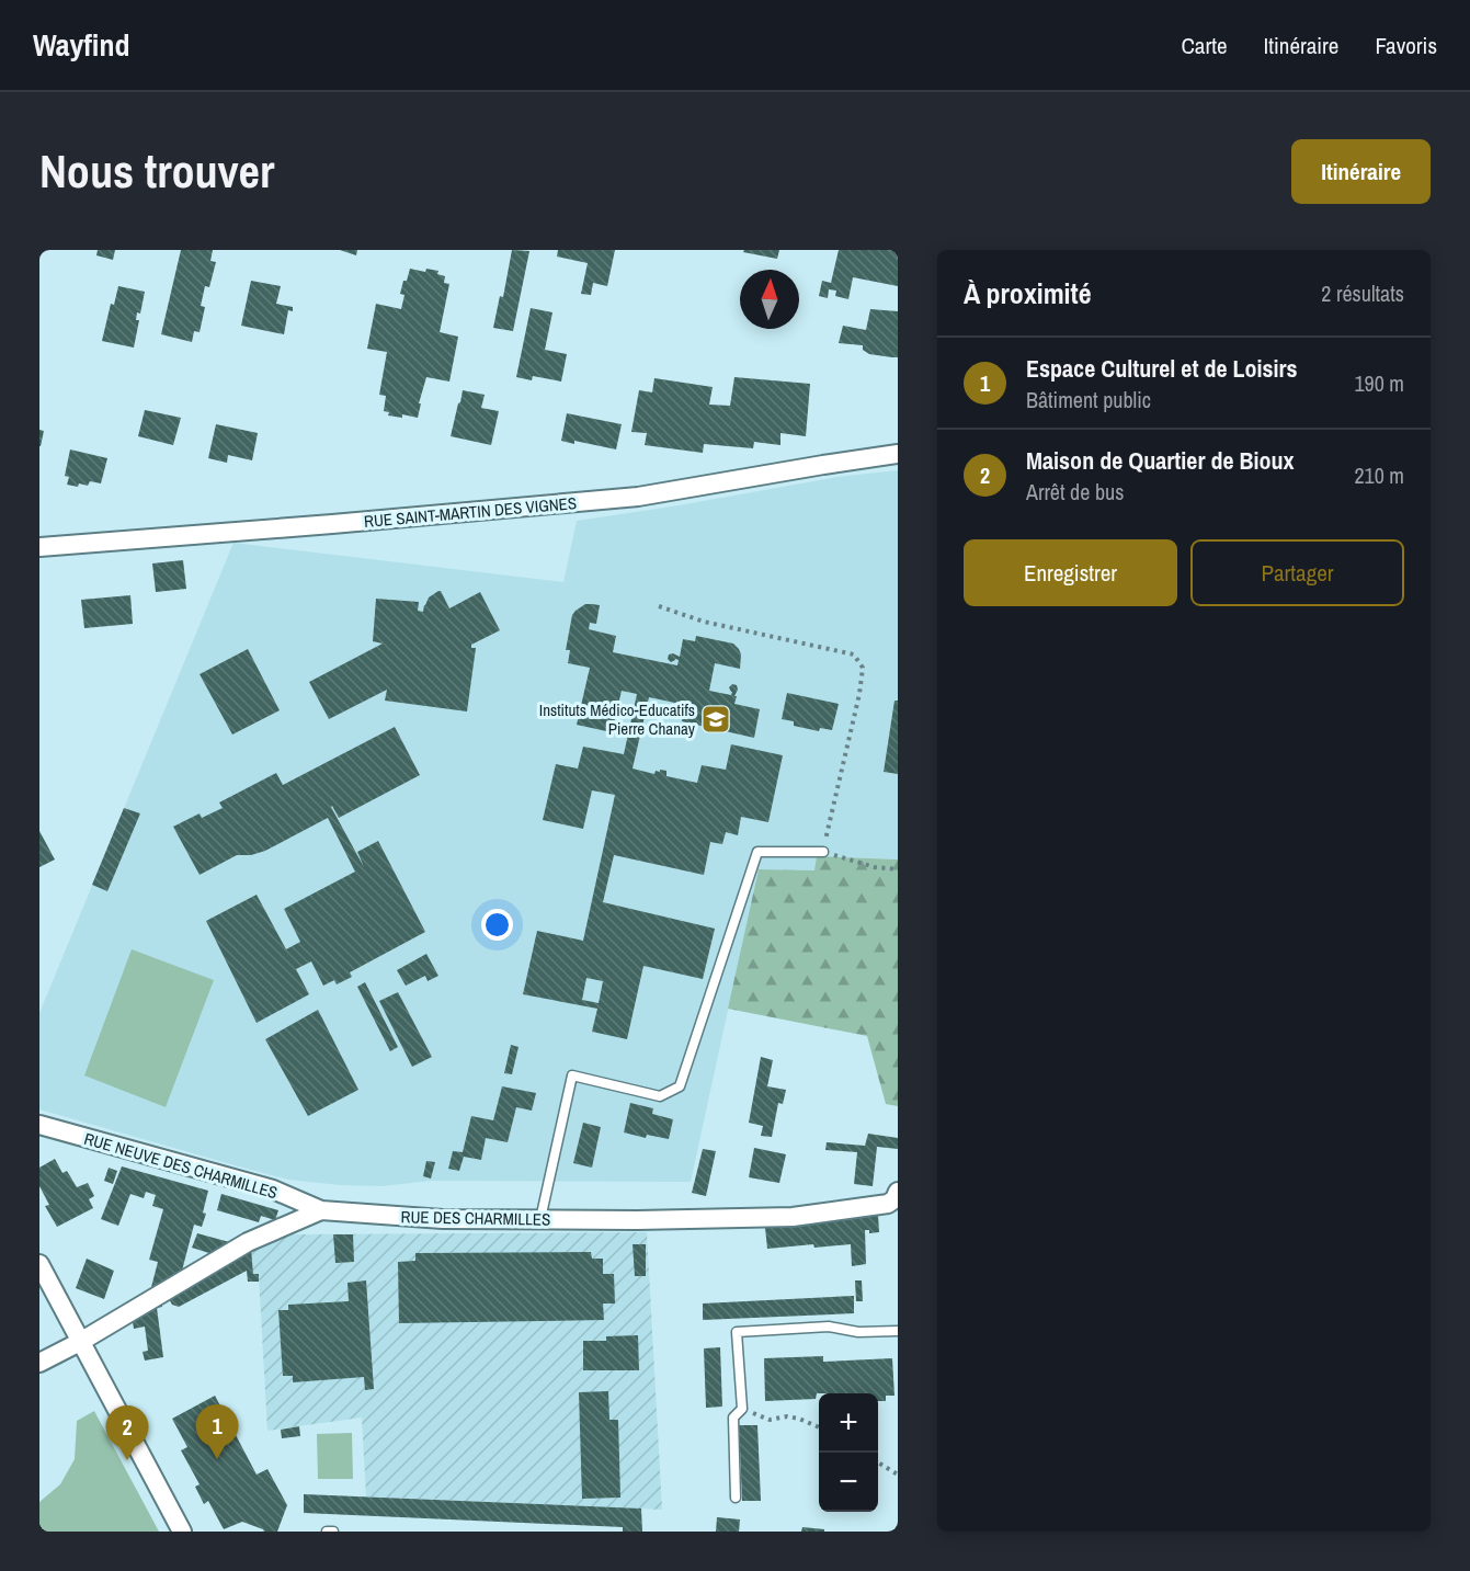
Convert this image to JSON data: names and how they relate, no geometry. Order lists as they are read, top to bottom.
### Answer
{
  "streets": {
    "street": ["RUE SAINT-MARTIN DES VIGNES", "RUE NEUVE DES CHARMILLES", "RUE DES CHARMILLES"]
  },
  "crossings": [
    ["RUE NEUVE DES CHARMILLES", "RUE DES CHARMILLES"]
  ],
  "places": {
    "school or university": ["Instituts Médico-Educatifs Pierre Chanay"]
  },
  "north": "top",
  "page": {
    "header": "Wayfind",
    "nav": ["Carte", "Itinéraire", "Favoris"],
    "buttons": [
      "Itinéraire",
      ["Enregistrer", "Partager"]
    ],
    "title": "Nous trouver",
    "heading": ["À proximité", "2 résultats"],
    "list": [
      {
        "mark": "1",
        "name": "Espace Culturel et de Loisirs",
        "note": "Bâtiment public",
        "value": "190 m"
      },
      {
        "mark": "2",
        "name": "Maison de Quartier de Bioux",
        "note": "Arrêt de bus",
        "value": "210 m"
      }
    ],
    "map_buttons": ["+", "−"],
    "pins": ["1", "2"]
  }
}
